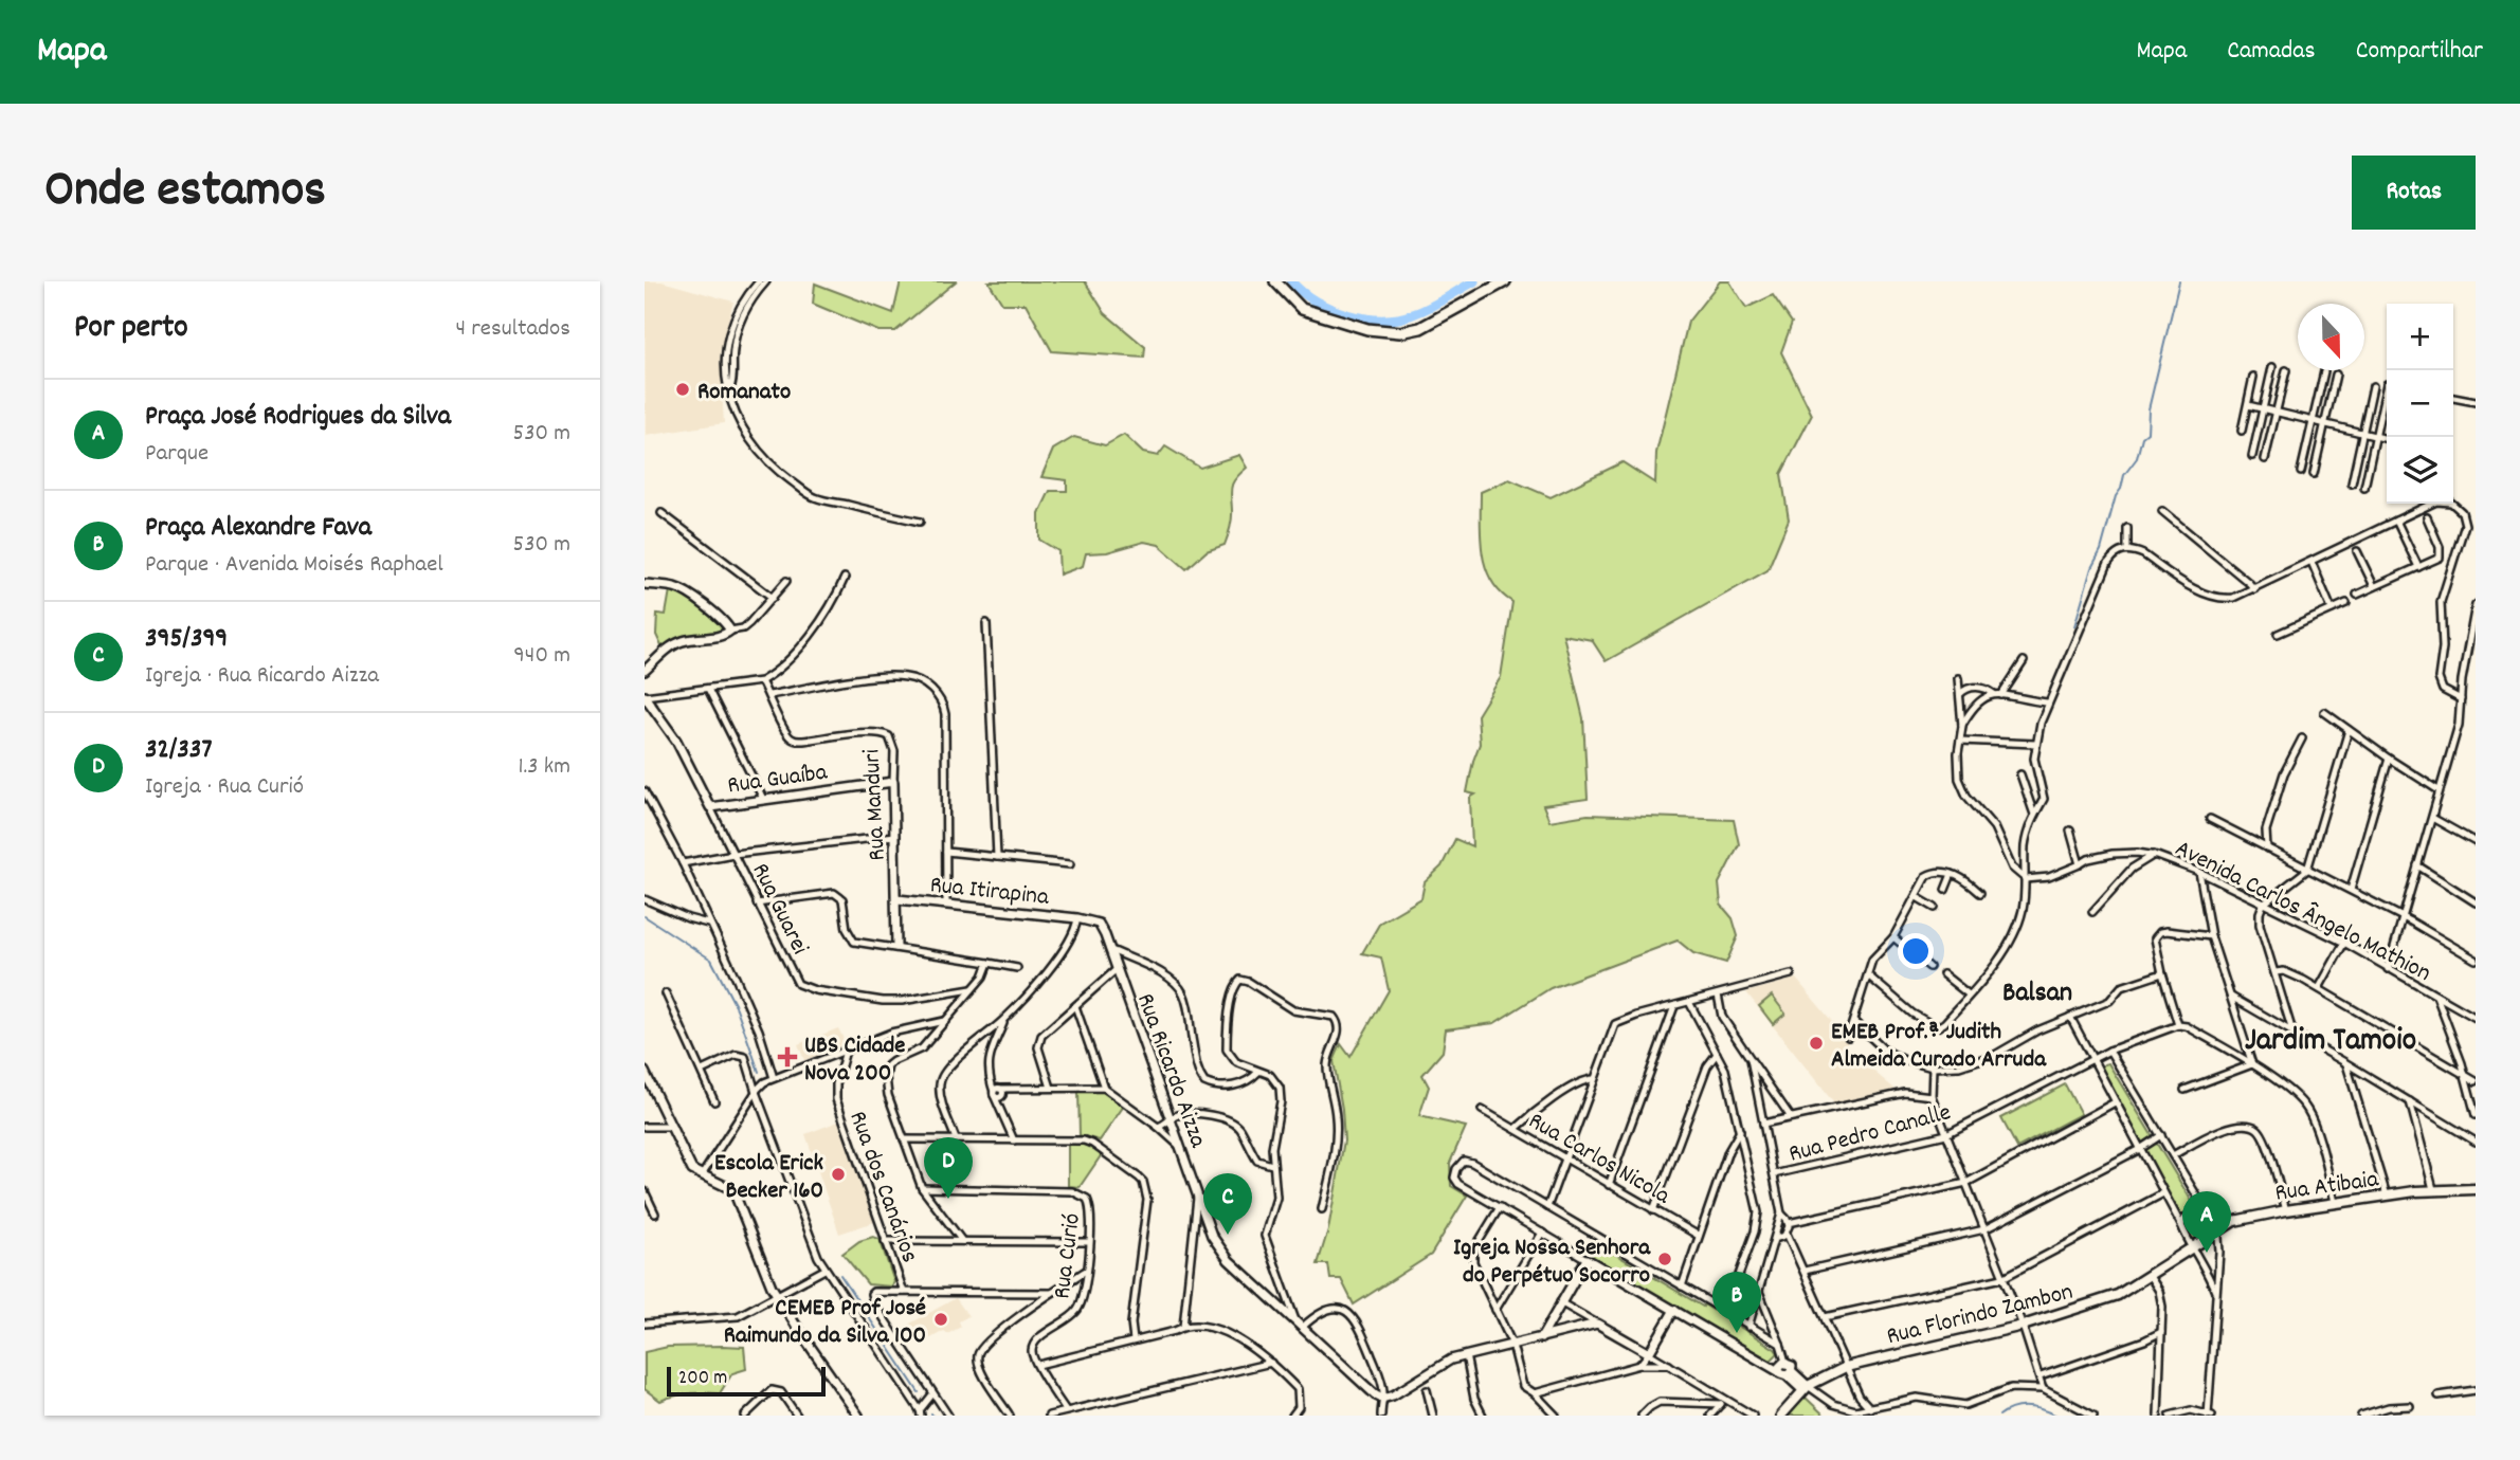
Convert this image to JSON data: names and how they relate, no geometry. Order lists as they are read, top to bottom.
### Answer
{
  "streets": {
    "main road": ["Rua Atibaia", "Rua Florindo Zambon"],
    "street": [
      "Rua Guaíba",
      "Rua Manduri",
      "Rua Itirapina",
      "Rua Guarei",
      "Avenida Carlos Ângelo Mathion",
      "Rua Ricardo Aizza",
      "Rua Pedro Canalle",
      "Rua Carlos Nicola",
      "Rua dos Canários",
      "Rua Curió"
    ]
  },
  "crossings": [
    ["Rua Guaíba", "Rua Manduri"],
    ["Rua Guaíba", "Rua Guarei"],
    ["Rua Manduri", "Rua Itirapina"],
    ["Rua Itirapina", "Rua Ricardo Aizza"],
    ["Rua Atibaia", "Rua Florindo Zambon"]
  ],
  "districts": ["Balsan", "Jardim Tamoio"],
  "places": {
    "other": [
      "Romanato",
      "EMEB Prof.ª Judith Almeida Curado Arruda",
      "Escola Erick Becker 160",
      "Igreja Nossa Senhora do Perpétuo Socorro",
      "CEMEB Prof José Raimundo da Silva 100"
    ],
    "health": ["UBS Cidade Nova 200"]
  },
  "scale_bar": "200 m",
  "north": "bottom",
  "page": {
    "header": "Mapa",
    "nav": ["Mapa", "Camadas", "Compartilhar"],
    "title": "Onde estamos",
    "buttons": "Rotas",
    "heading": ["Por perto", "4 resultados"],
    "map_buttons": ["+", "−"],
    "list": [
      {
        "mark": "A",
        "name": "Praça José Rodrigues da Silva",
        "note": "Parque",
        "value": "530 m"
      },
      {
        "mark": "B",
        "name": "Praça Alexandre Fava",
        "note": "Parque · Avenida Moisés Raphael",
        "value": "530 m"
      },
      {
        "mark": "C",
        "name": "395/399",
        "note": "Igreja · Rua Ricardo Aizza",
        "value": "940 m"
      },
      {
        "mark": "D",
        "name": "32/337",
        "note": "Igreja · Rua Curió",
        "value": "1.3 km"
      }
    ],
    "pins": [
      "D",
      "C",
      "A",
      "B"
    ],
    "scale": "200 m"
  }
}
